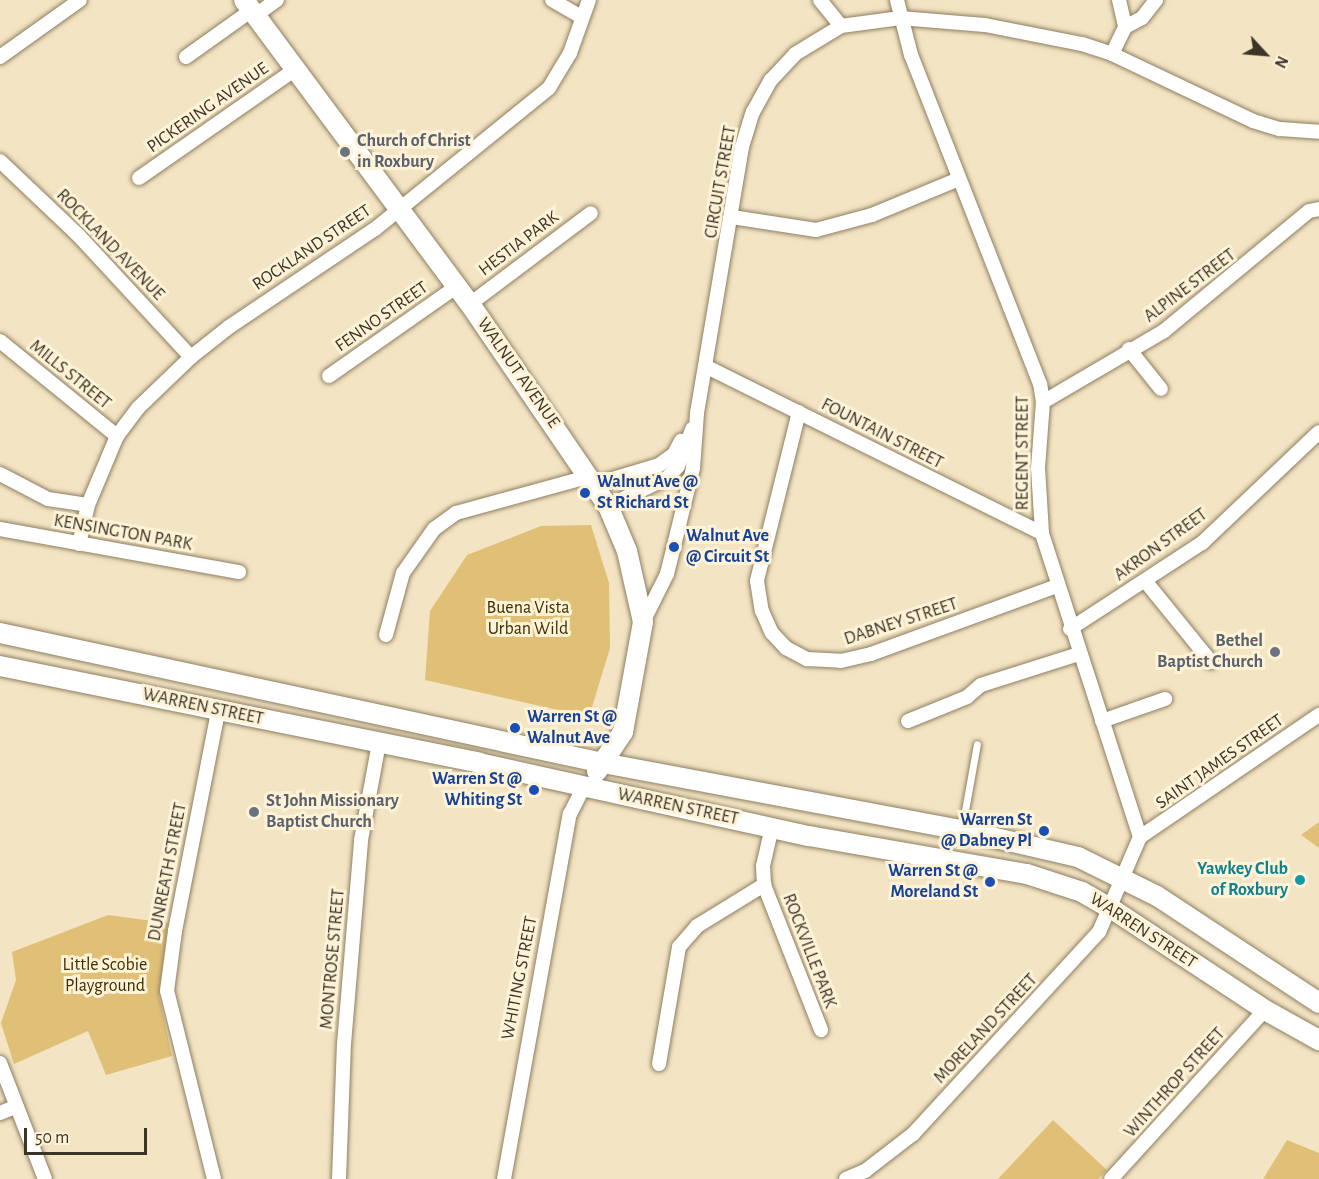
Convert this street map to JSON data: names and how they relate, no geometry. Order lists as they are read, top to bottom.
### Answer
{
  "streets": {
    "main road": ["WALNUT AVENUE", "WARREN STREET"],
    "street": [
      "PICKERING AVENUE",
      "CIRCUIT STREET",
      "HESTIA PARK",
      "ROCKLAND AVENUE",
      "ROCKLAND STREET",
      "ALPINE STREET",
      "FENNO STREET",
      "MILLS STREET",
      "FOUNTAIN STREET",
      "REGENT STREET",
      "KENSINGTON PARK",
      "AKRON STREET",
      "DABNEY STREET",
      "SAINT JAMES STREET",
      "DUNREATH STREET",
      "ROCKVILLE PARK",
      "MONTROSE STREET",
      "WHITING STREET",
      "MORELAND STREET",
      "WINTHROP STREET"
    ]
  },
  "crossings": [
    ["PICKERING AVENUE", "WALNUT AVENUE"],
    ["CIRCUIT STREET", "WALNUT AVENUE"],
    ["CIRCUIT STREET", "FOUNTAIN STREET"],
    ["CIRCUIT STREET", "REGENT STREET"],
    ["HESTIA PARK", "WALNUT AVENUE"],
    ["ROCKLAND AVENUE", "ROCKLAND STREET"],
    ["ROCKLAND STREET", "WALNUT AVENUE"],
    ["ROCKLAND STREET", "MILLS STREET"],
    ["ROCKLAND STREET", "KENSINGTON PARK"],
    ["ALPINE STREET", "REGENT STREET"],
    ["FENNO STREET", "WALNUT AVENUE"],
    ["WALNUT AVENUE", "WARREN STREET"],
    ["WALNUT AVENUE", "WHITING STREET"],
    ["FOUNTAIN STREET", "REGENT STREET"],
    ["FOUNTAIN STREET", "DABNEY STREET"],
    ["REGENT STREET", "AKRON STREET"],
    ["REGENT STREET", "DABNEY STREET"],
    ["REGENT STREET", "SAINT JAMES STREET"],
    ["WARREN STREET", "DUNREATH STREET"],
    ["WARREN STREET", "ROCKVILLE PARK"],
    ["WARREN STREET", "MONTROSE STREET"],
    ["WARREN STREET", "WHITING STREET"],
    ["WARREN STREET", "MORELAND STREET"],
    ["WARREN STREET", "WINTHROP STREET"]
  ],
  "parks": ["Buena Vista Urban Wild", "Little Scobie Playground"],
  "places": [
    "Church of Christ in Roxbury",
    "Walnut Ave @ St Richard St",
    "Walnut Ave @ Circuit St",
    "Bethel Baptist Church",
    "Warren St @ Walnut Ave",
    "Warren St @ Whiting St",
    "St John Missionary Baptist Church",
    "Warren St @ Dabney Pl",
    "Yawkey Club of Roxbury",
    "Warren St @ Moreland St"
  ],
  "scale_bar": "50 m",
  "north": "bottom right"
}
